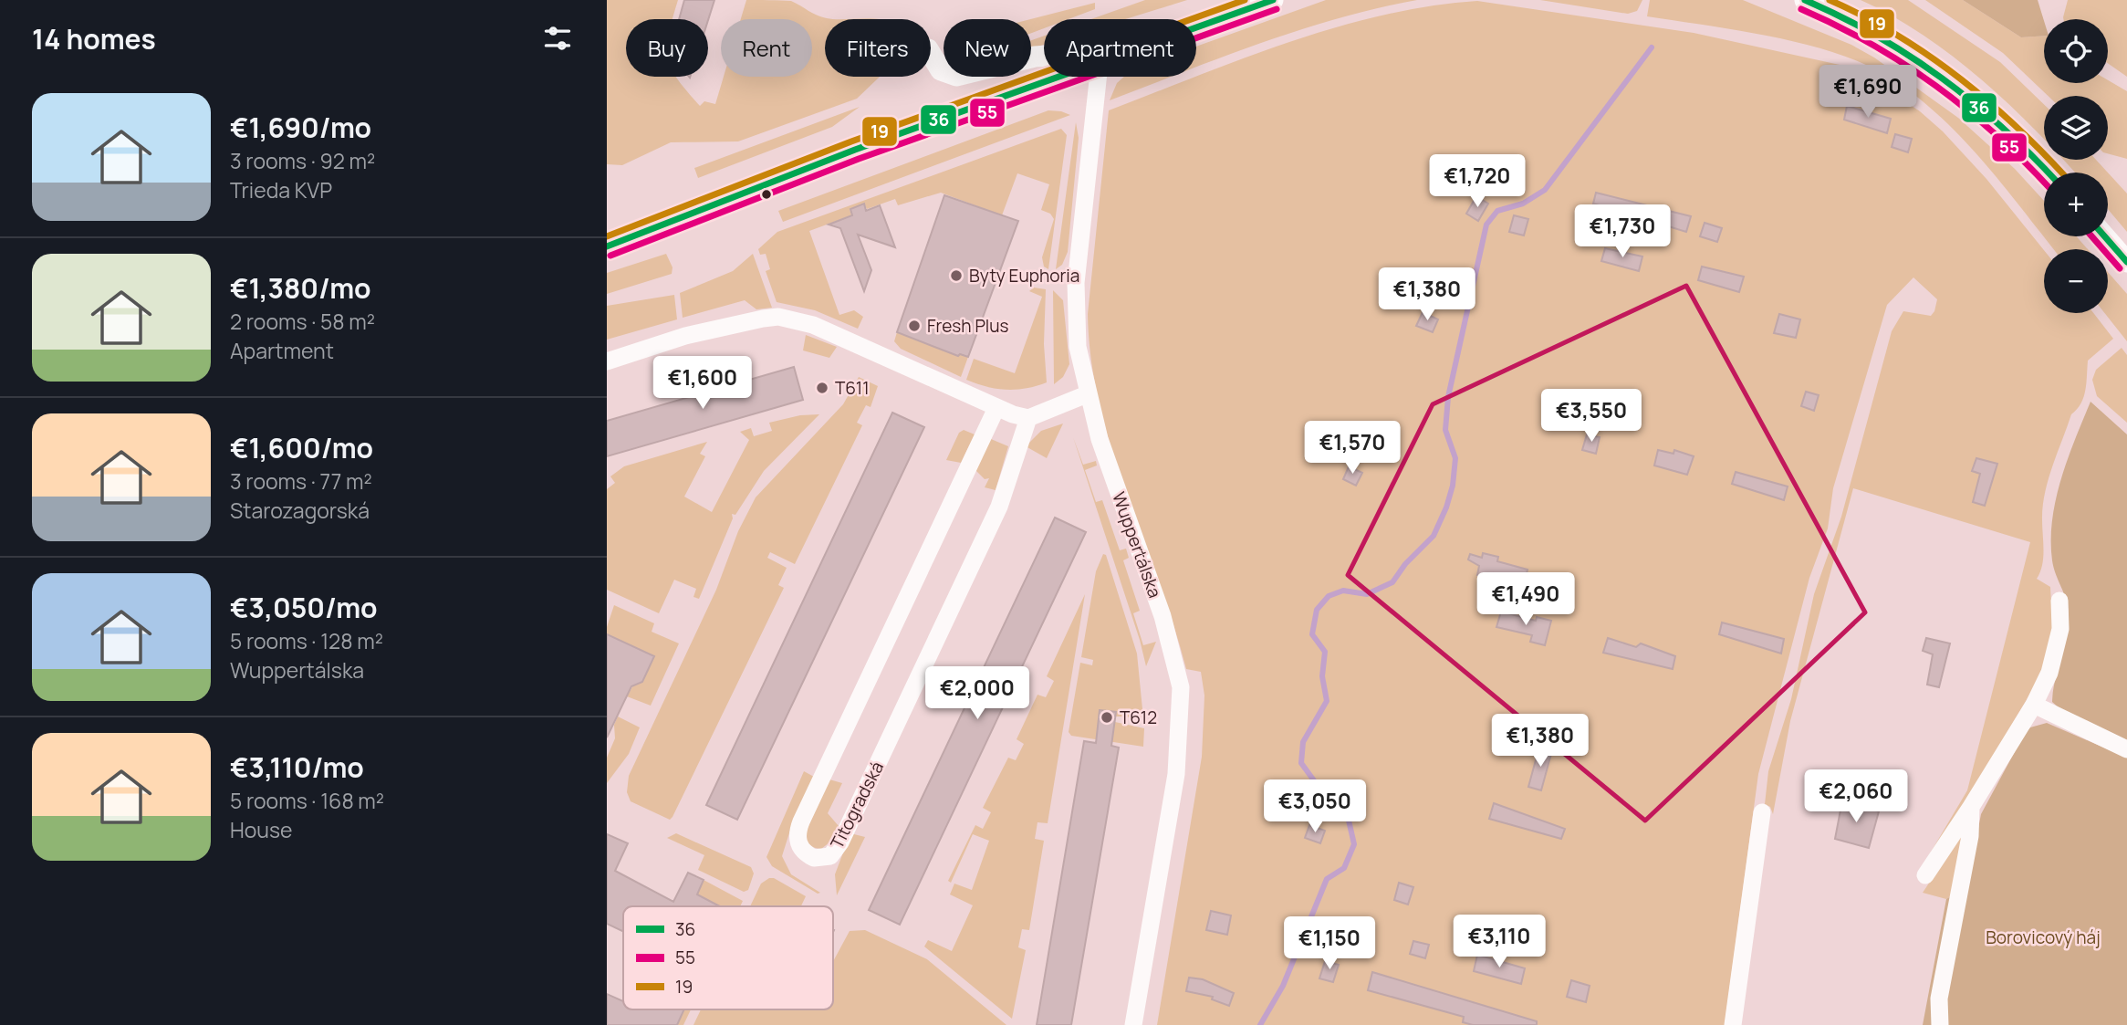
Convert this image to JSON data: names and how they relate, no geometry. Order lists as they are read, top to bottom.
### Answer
{
  "streets": {
    "street": ["Wuppertálska", "Titogradská"]
  },
  "parks": ["Borovicový háj"],
  "places": [
    "Byty Euphoria",
    "Fresh Plus",
    "T611",
    "T612"
  ],
  "lines": ["transit line 36", "transit line 19", "transit line 55"],
  "legend": ["36", "55", "19"],
  "page": {
    "heading": "14 homes",
    "map_buttons": ["+", "−"],
    "chip": [
      "Buy",
      "Rent",
      "Filters",
      "New",
      "Apartment"
    ],
    "price": [
      "€1,690",
      "€1,720",
      "€1,730",
      "€1,380",
      "€1,600",
      "€3,550",
      "€1,570",
      "€1,490",
      "€2,000",
      "€1,380",
      "€2,060",
      "€3,050",
      "€3,110",
      "€1,150"
    ],
    "list": [
      {
        "name": "€1,690/mo",
        "note": "3 rooms · 92 m² · Trieda KVP"
      },
      {
        "name": "€1,380/mo",
        "note": "2 rooms · 58 m² · Apartment"
      },
      {
        "name": "€1,600/mo",
        "note": "3 rooms · 77 m² · Starozagorská"
      },
      {
        "name": "€3,050/mo",
        "note": "5 rooms · 128 m² · Wuppertálska"
      },
      {
        "name": "€3,110/mo",
        "note": "5 rooms · 168 m² · House"
      }
    ]
  }
}
